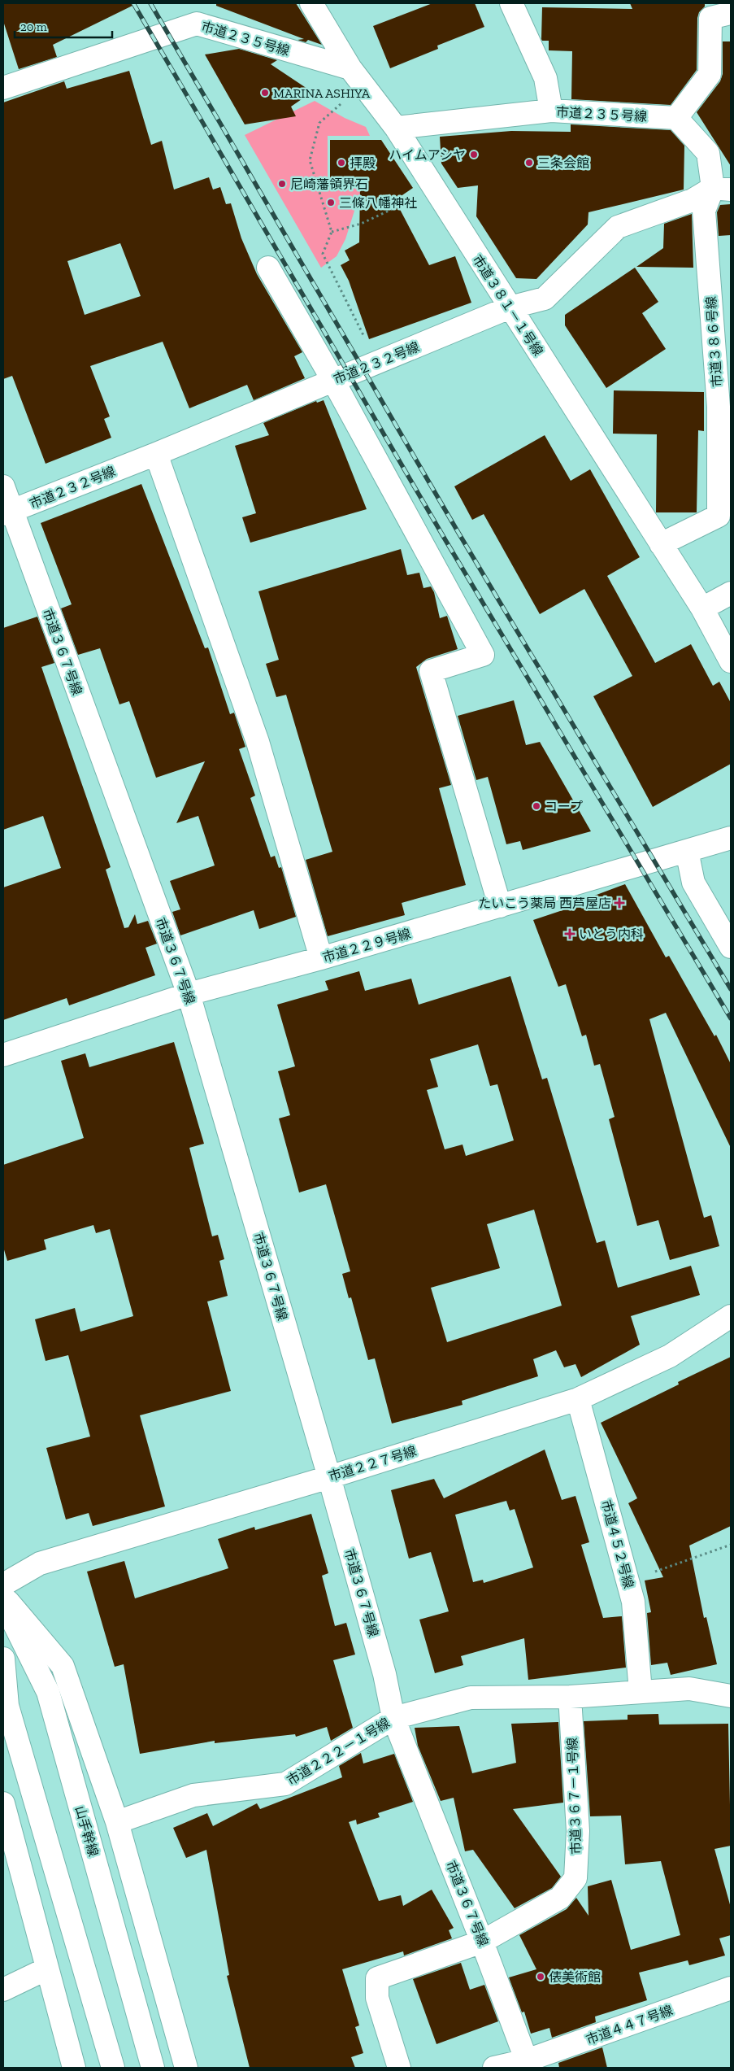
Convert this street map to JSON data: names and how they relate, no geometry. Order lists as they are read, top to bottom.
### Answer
{
  "streets": {
    "street": [
      "市道２３５号線",
      "市道３８１－１号線",
      "市道３８６号線",
      "市道２３２号線",
      "市道３６７号線",
      "市道２２９号線",
      "市道２２７号線",
      "市道４５２号線",
      "市道２２２－１号線",
      "市道３６７－１号線",
      "山手幹線",
      "市道４４７号線"
    ]
  },
  "crossings": [
    ["市道２３５号線", "市道３８１－１号線"],
    ["市道３８１－１号線", "市道３８６号線"],
    ["市道３８１－１号線", "市道２３２号線"],
    ["市道３８６号線", "市道２３２号線"],
    ["市道２３２号線", "市道３６７号線"],
    ["市道３６７号線", "市道２２９号線"],
    ["市道３６７号線", "市道２２７号線"],
    ["市道３６７号線", "市道２２２－１号線"],
    ["市道３６７号線", "市道３６７－１号線"],
    ["市道３６７号線", "市道４４７号線"],
    ["市道２２７号線", "市道４５２号線"],
    ["市道４５２号線", "市道２２２－１号線"],
    ["市道２２２－１号線", "市道３６７－１号線"]
  ],
  "places": {
    "other": [
      "MARINA ASHIYA",
      "ハイムアシヤ",
      "拝殿",
      "三条会館",
      "尼崎藩領界石",
      "三條八幡神社",
      "コープ",
      "俵美術館"
    ],
    "health": ["たいこう薬局 西芦屋店", "いとう内科"]
  },
  "scale_bar": "20 m"
}
